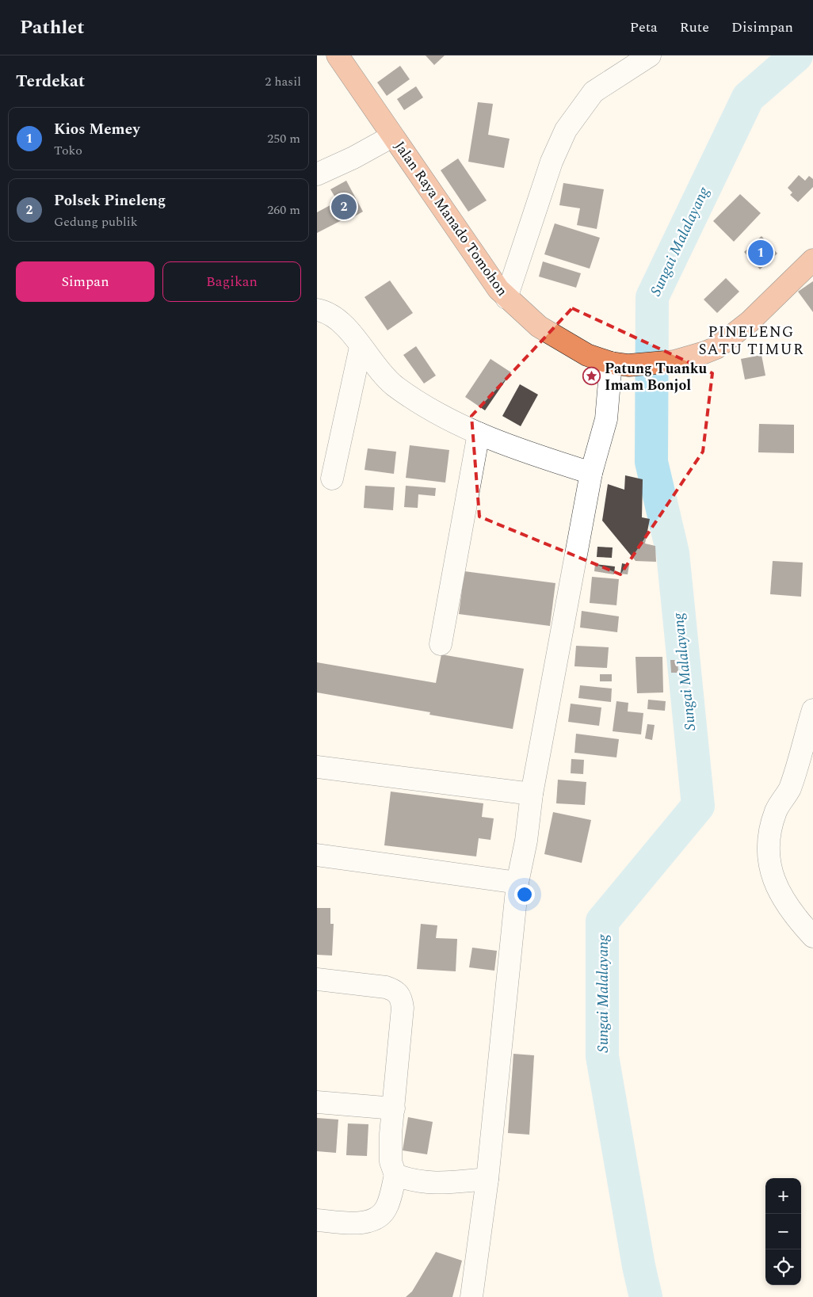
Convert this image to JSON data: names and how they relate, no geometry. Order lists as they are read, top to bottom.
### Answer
{
  "streets": {
    "highway": ["Jalan Raya Manado Tomohon"]
  },
  "districts": ["PINELENG SATU TIMUR"],
  "water": ["Sungai Malalayang"],
  "places": {
    "place": ["Patung Tuanku Imam Bonjol"]
  },
  "page": {
    "header": "Pathlet",
    "nav": ["Peta", "Rute", "Disimpan"],
    "heading": ["Terdekat", "2 hasil"],
    "list": [
      {
        "mark": "1",
        "name": "Kios Memey",
        "note": "Toko",
        "value": "250 m"
      },
      {
        "mark": "2",
        "name": "Polsek Pineleng",
        "note": "Gedung publik",
        "value": "260 m"
      }
    ],
    "pins": ["2", "1"],
    "buttons": ["Simpan", "Bagikan"],
    "map_buttons": ["+", "−"]
  }
}
